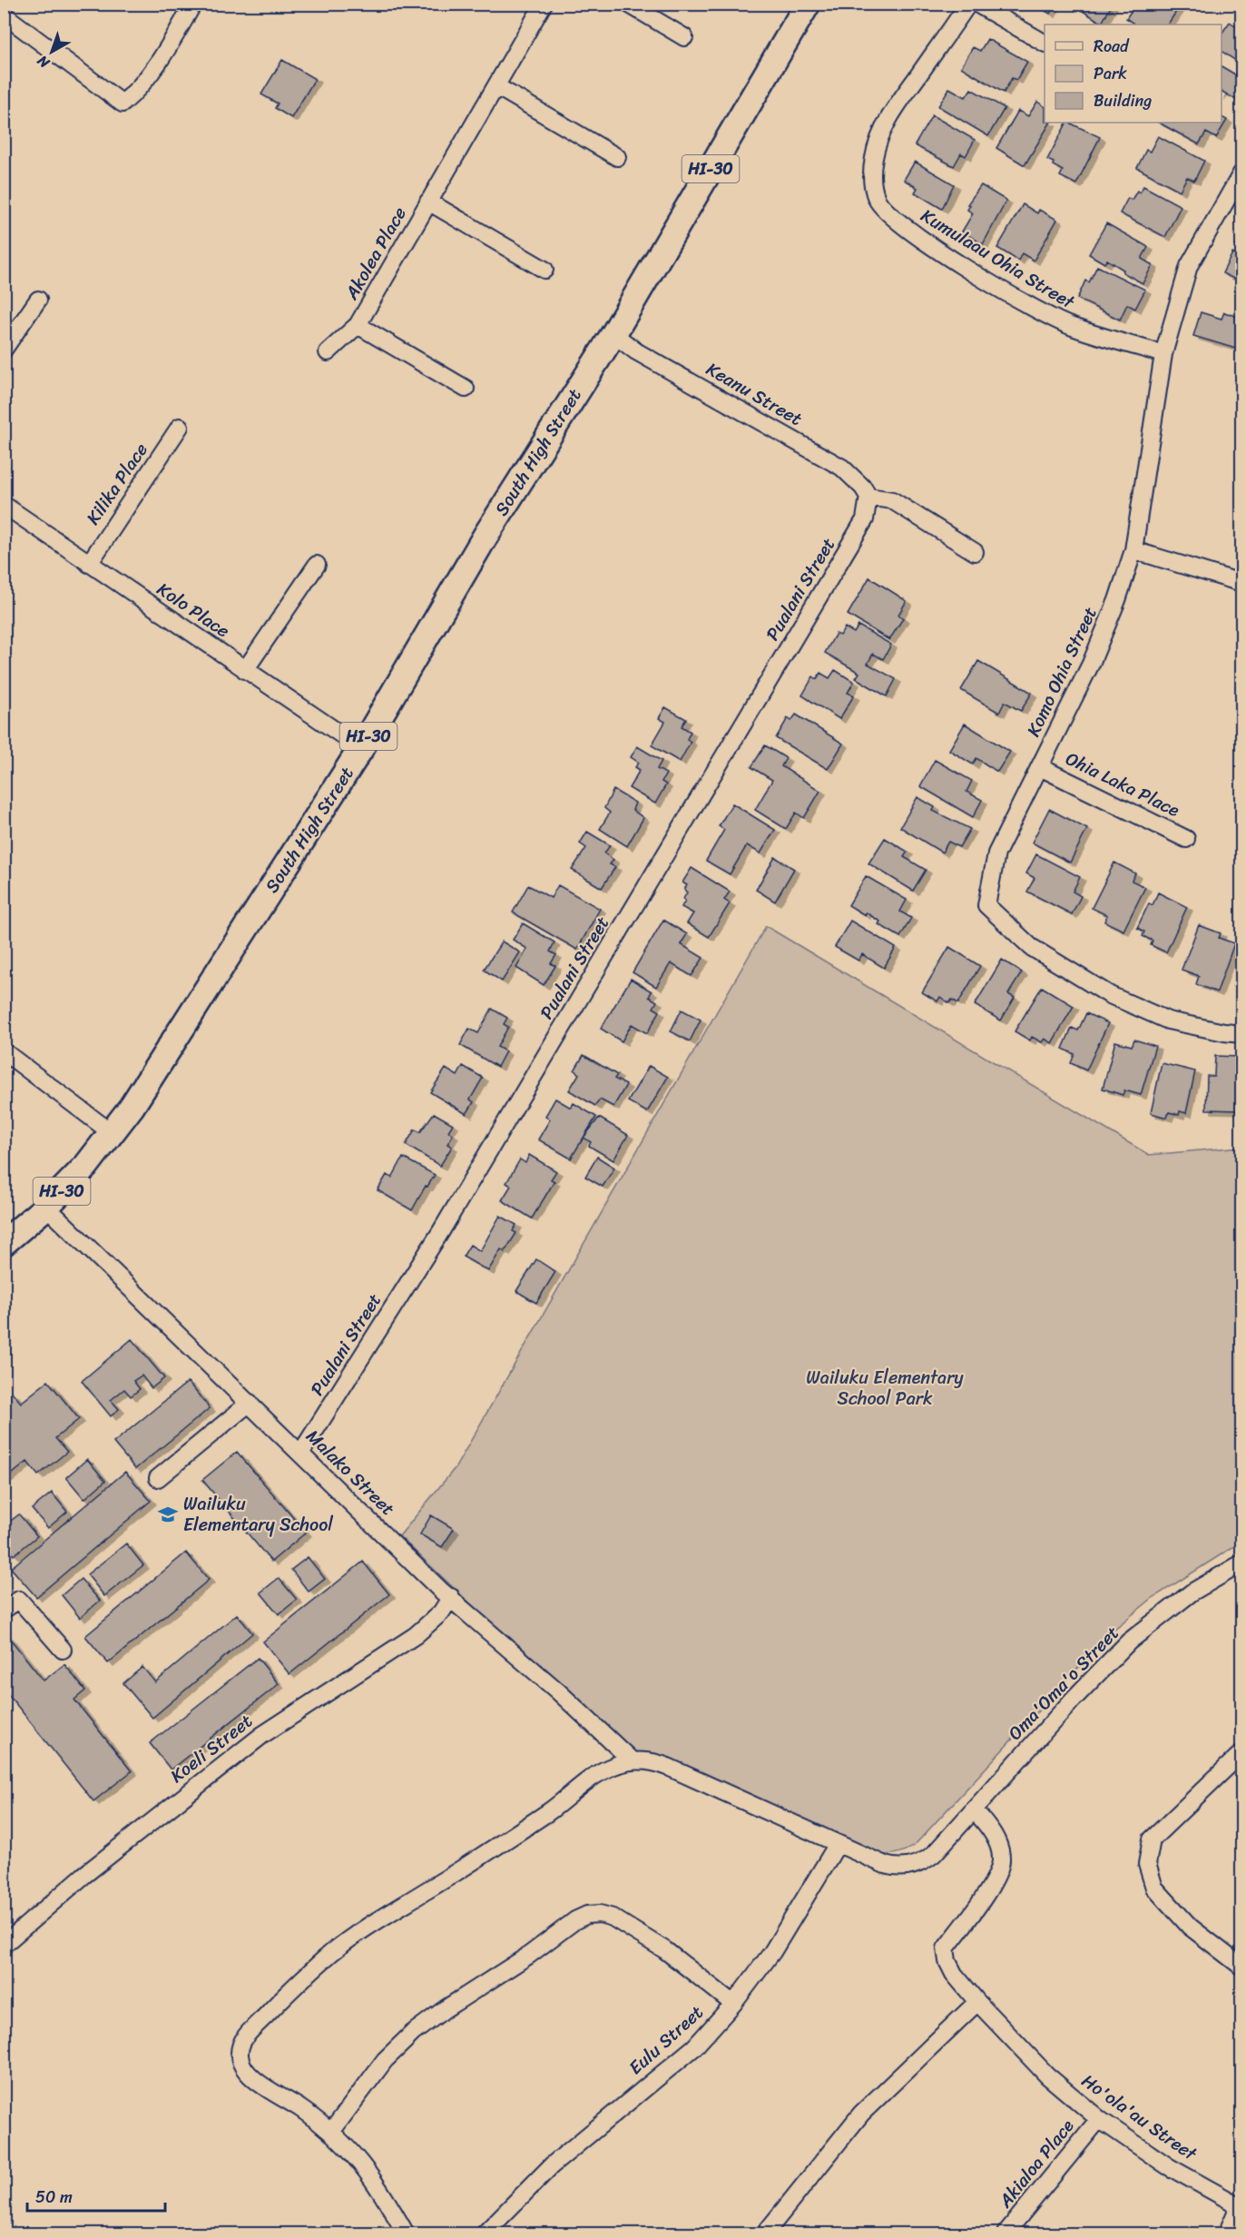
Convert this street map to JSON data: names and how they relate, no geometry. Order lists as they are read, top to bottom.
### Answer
{
  "streets": {
    "main road": ["HI-30", "South High Street"],
    "street": [
      "Akolea Place",
      "Kumulaau Ohia Street",
      "Keanu Street",
      "Kilika Place",
      "Pualani Street",
      "Kolo Place",
      "Komo Ohia Street",
      "Ohia Laka Place",
      "Malako Street",
      "Oma'Oma'o Street",
      "Koeli Street",
      "Eulu Street",
      "Ho'ola'au Street",
      "Akialoa Place"
    ]
  },
  "crossings": [
    ["HI-30", "Keanu Street"],
    ["HI-30", "South High Street"],
    ["Kumulaau Ohia Street", "Komo Ohia Street"],
    ["Keanu Street", "South High Street"],
    ["Keanu Street", "Pualani Street"],
    ["South High Street", "Kolo Place"],
    ["South High Street", "Malako Street"],
    ["Kilika Place", "Kolo Place"],
    ["Pualani Street", "Malako Street"],
    ["Komo Ohia Street", "Ohia Laka Place"],
    ["Malako Street", "Koeli Street"],
    ["Oma'Oma'o Street", "Eulu Street"],
    ["Oma'Oma'o Street", "Ho'ola'au Street"],
    ["Ho'ola'au Street", "Akialoa Place"]
  ],
  "parks": ["Wailuku Elementary School Park"],
  "places": {
    "school or university": ["Wailuku Elementary School"]
  },
  "legend": ["Road", "Park", "Building"],
  "scale_bar": "50 m",
  "north": "bottom left"
}
